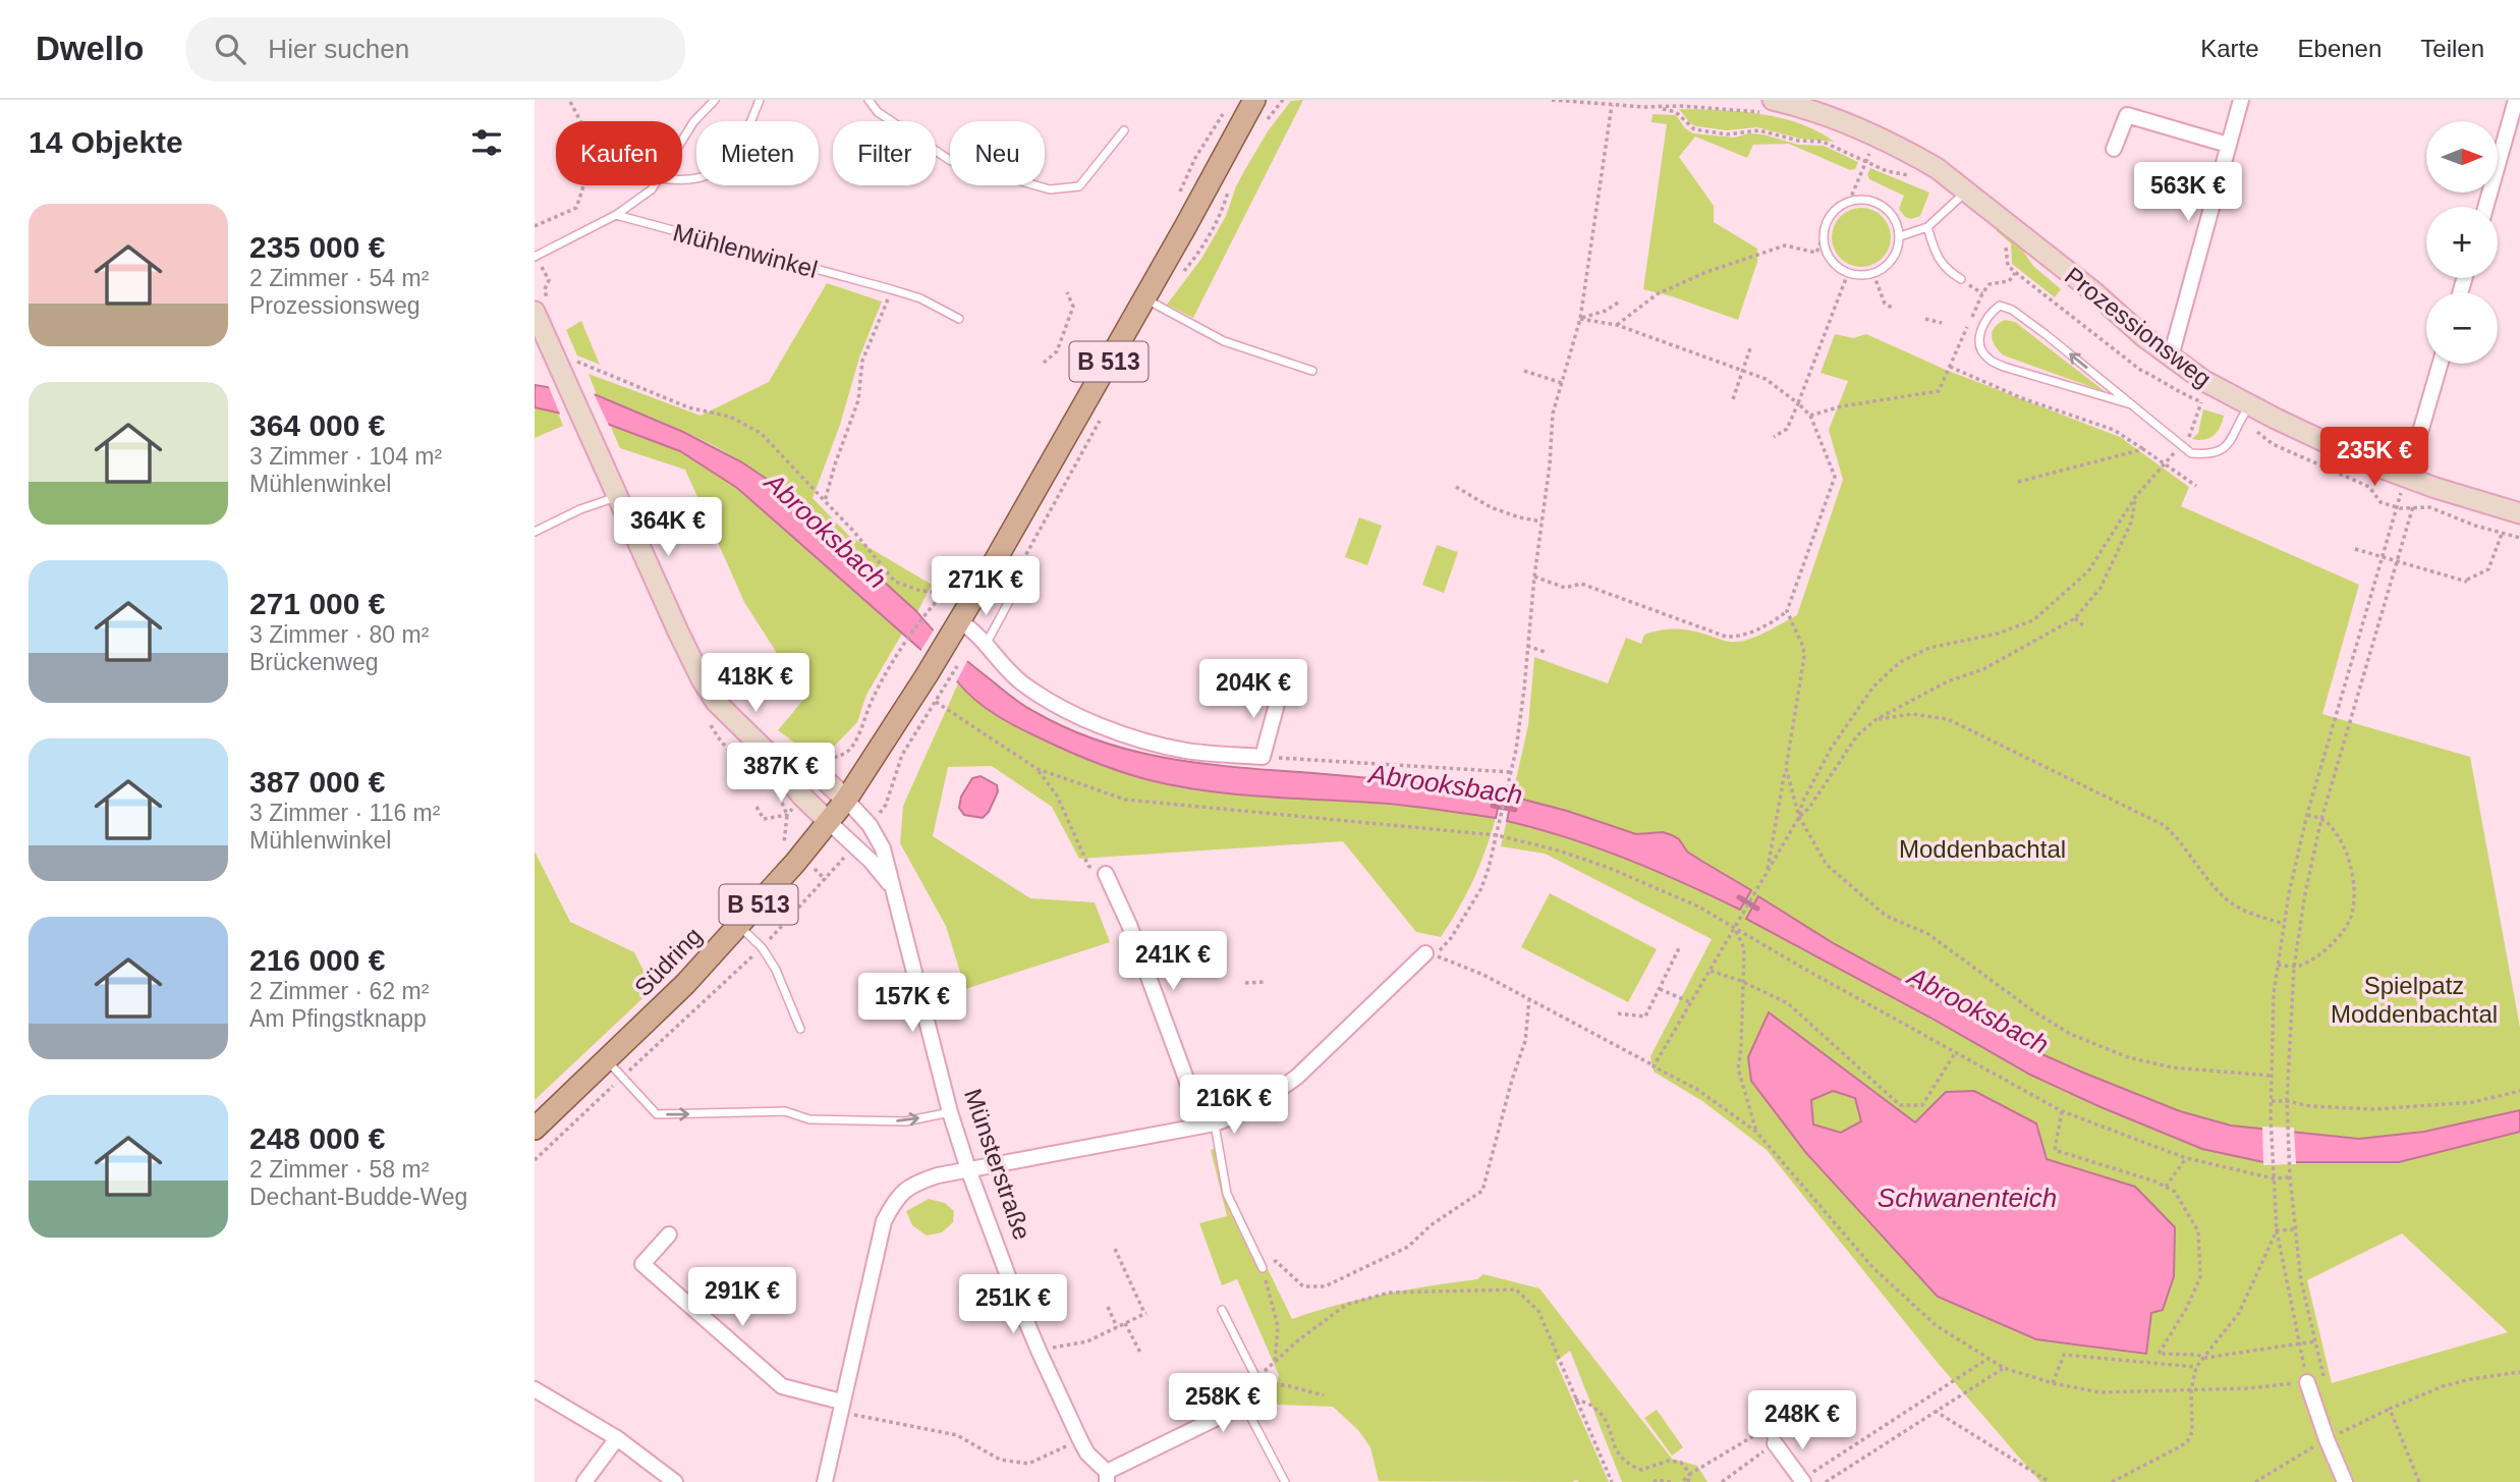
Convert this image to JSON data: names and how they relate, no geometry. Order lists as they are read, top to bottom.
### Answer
{
  "streets": {
    "main road": ["B 513", "Südring"],
    "street": ["Prozessionsweg", "Münsterstraße"],
    "lane": ["Mühlenwinkel"]
  },
  "crossings": [
    ["B 513", "Südring"],
    ["B 513", "Münsterstraße"],
    ["Südring", "Münsterstraße"]
  ],
  "water": ["Abrooksbach", "Schwanenteich"],
  "parks": ["Moddenbachtal", "Spielpatz Moddenbachtal"],
  "north": "right",
  "page": {
    "header": "Dwello",
    "search": "Hier suchen",
    "nav": ["Karte", "Ebenen", "Teilen"],
    "heading": "14 Objekte",
    "map_buttons": ["+", "−"],
    "chip": [
      "Kaufen",
      "Mieten",
      "Filter",
      "Neu"
    ],
    "price": [
      "563K €",
      "235K €",
      "364K €",
      "271K €",
      "418K €",
      "204K €",
      "387K €",
      "241K €",
      "157K €",
      "216K €",
      "291K €",
      "251K €",
      "258K €",
      "248K €"
    ],
    "list": [
      {
        "name": "235 000 €",
        "note": "2 Zimmer · 54 m² · Prozessionsweg"
      },
      {
        "name": "364 000 €",
        "note": "3 Zimmer · 104 m² · Mühlenwinkel"
      },
      {
        "name": "271 000 €",
        "note": "3 Zimmer · 80 m² · Brückenweg"
      },
      {
        "name": "387 000 €",
        "note": "3 Zimmer · 116 m² · Mühlenwinkel"
      },
      {
        "name": "216 000 €",
        "note": "2 Zimmer · 62 m² · Am Pfingstknapp"
      },
      {
        "name": "248 000 €",
        "note": "2 Zimmer · 58 m² · Dechant-Budde-Weg"
      }
    ]
  }
}
